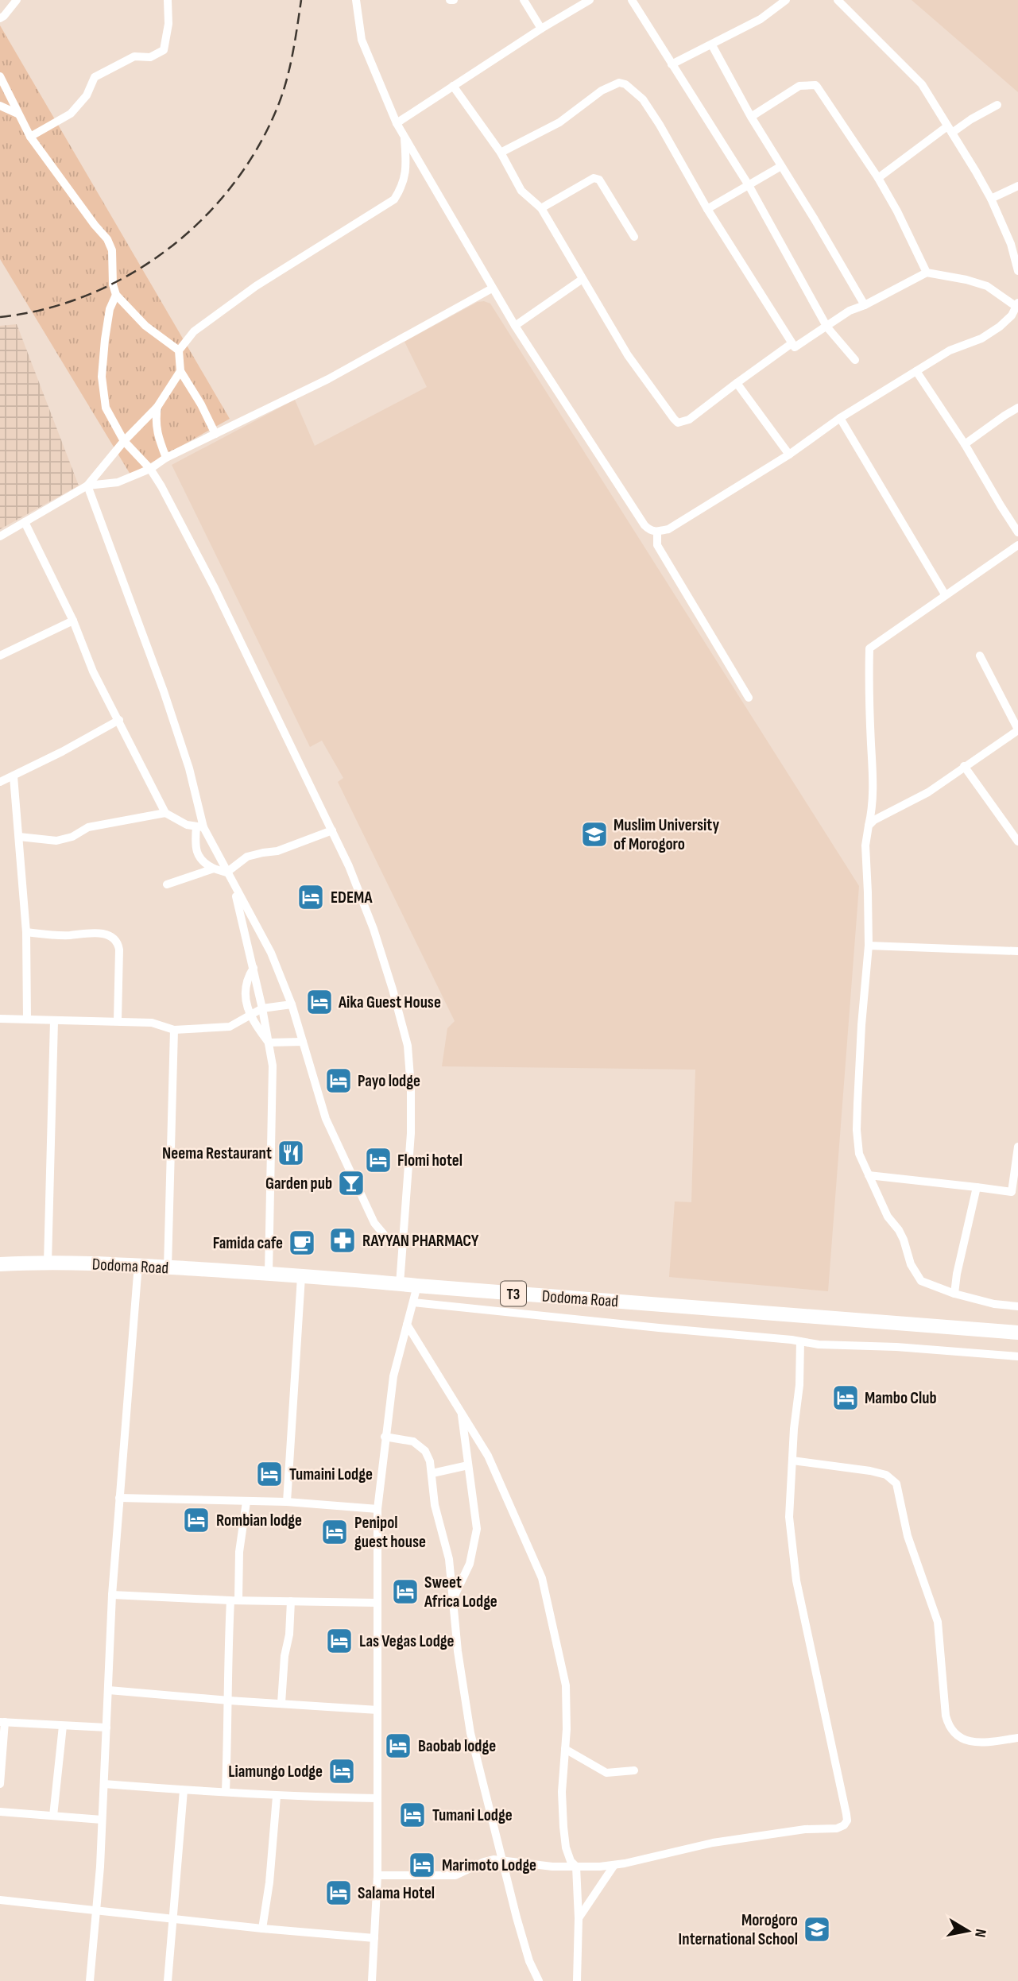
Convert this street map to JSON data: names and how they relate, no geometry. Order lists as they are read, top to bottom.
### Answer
{
  "streets": {
    "highway": ["Dodoma Road", "T3"]
  },
  "places": {
    "school or university": ["Muslim University of Morogoro", "Morogoro International School"],
    "hotel": [
      "EDEMA",
      "Aika Guest House",
      "Payo lodge",
      "Flomi hotel",
      "Mambo Club",
      "Tumaini Lodge",
      "Rombian lodge",
      "Penipol guest house",
      "Sweet Africa Lodge",
      "Las Vegas Lodge",
      "Baobab lodge",
      "Liamungo Lodge",
      "Tumani Lodge",
      "Marimoto Lodge",
      "Salama Hotel"
    ],
    "restaurant": ["Neema Restaurant"],
    "bar": ["Garden pub"],
    "pharmacy": ["RAYYAN PHARMACY"],
    "cafe": ["Famida cafe"]
  },
  "north": "right"
}
